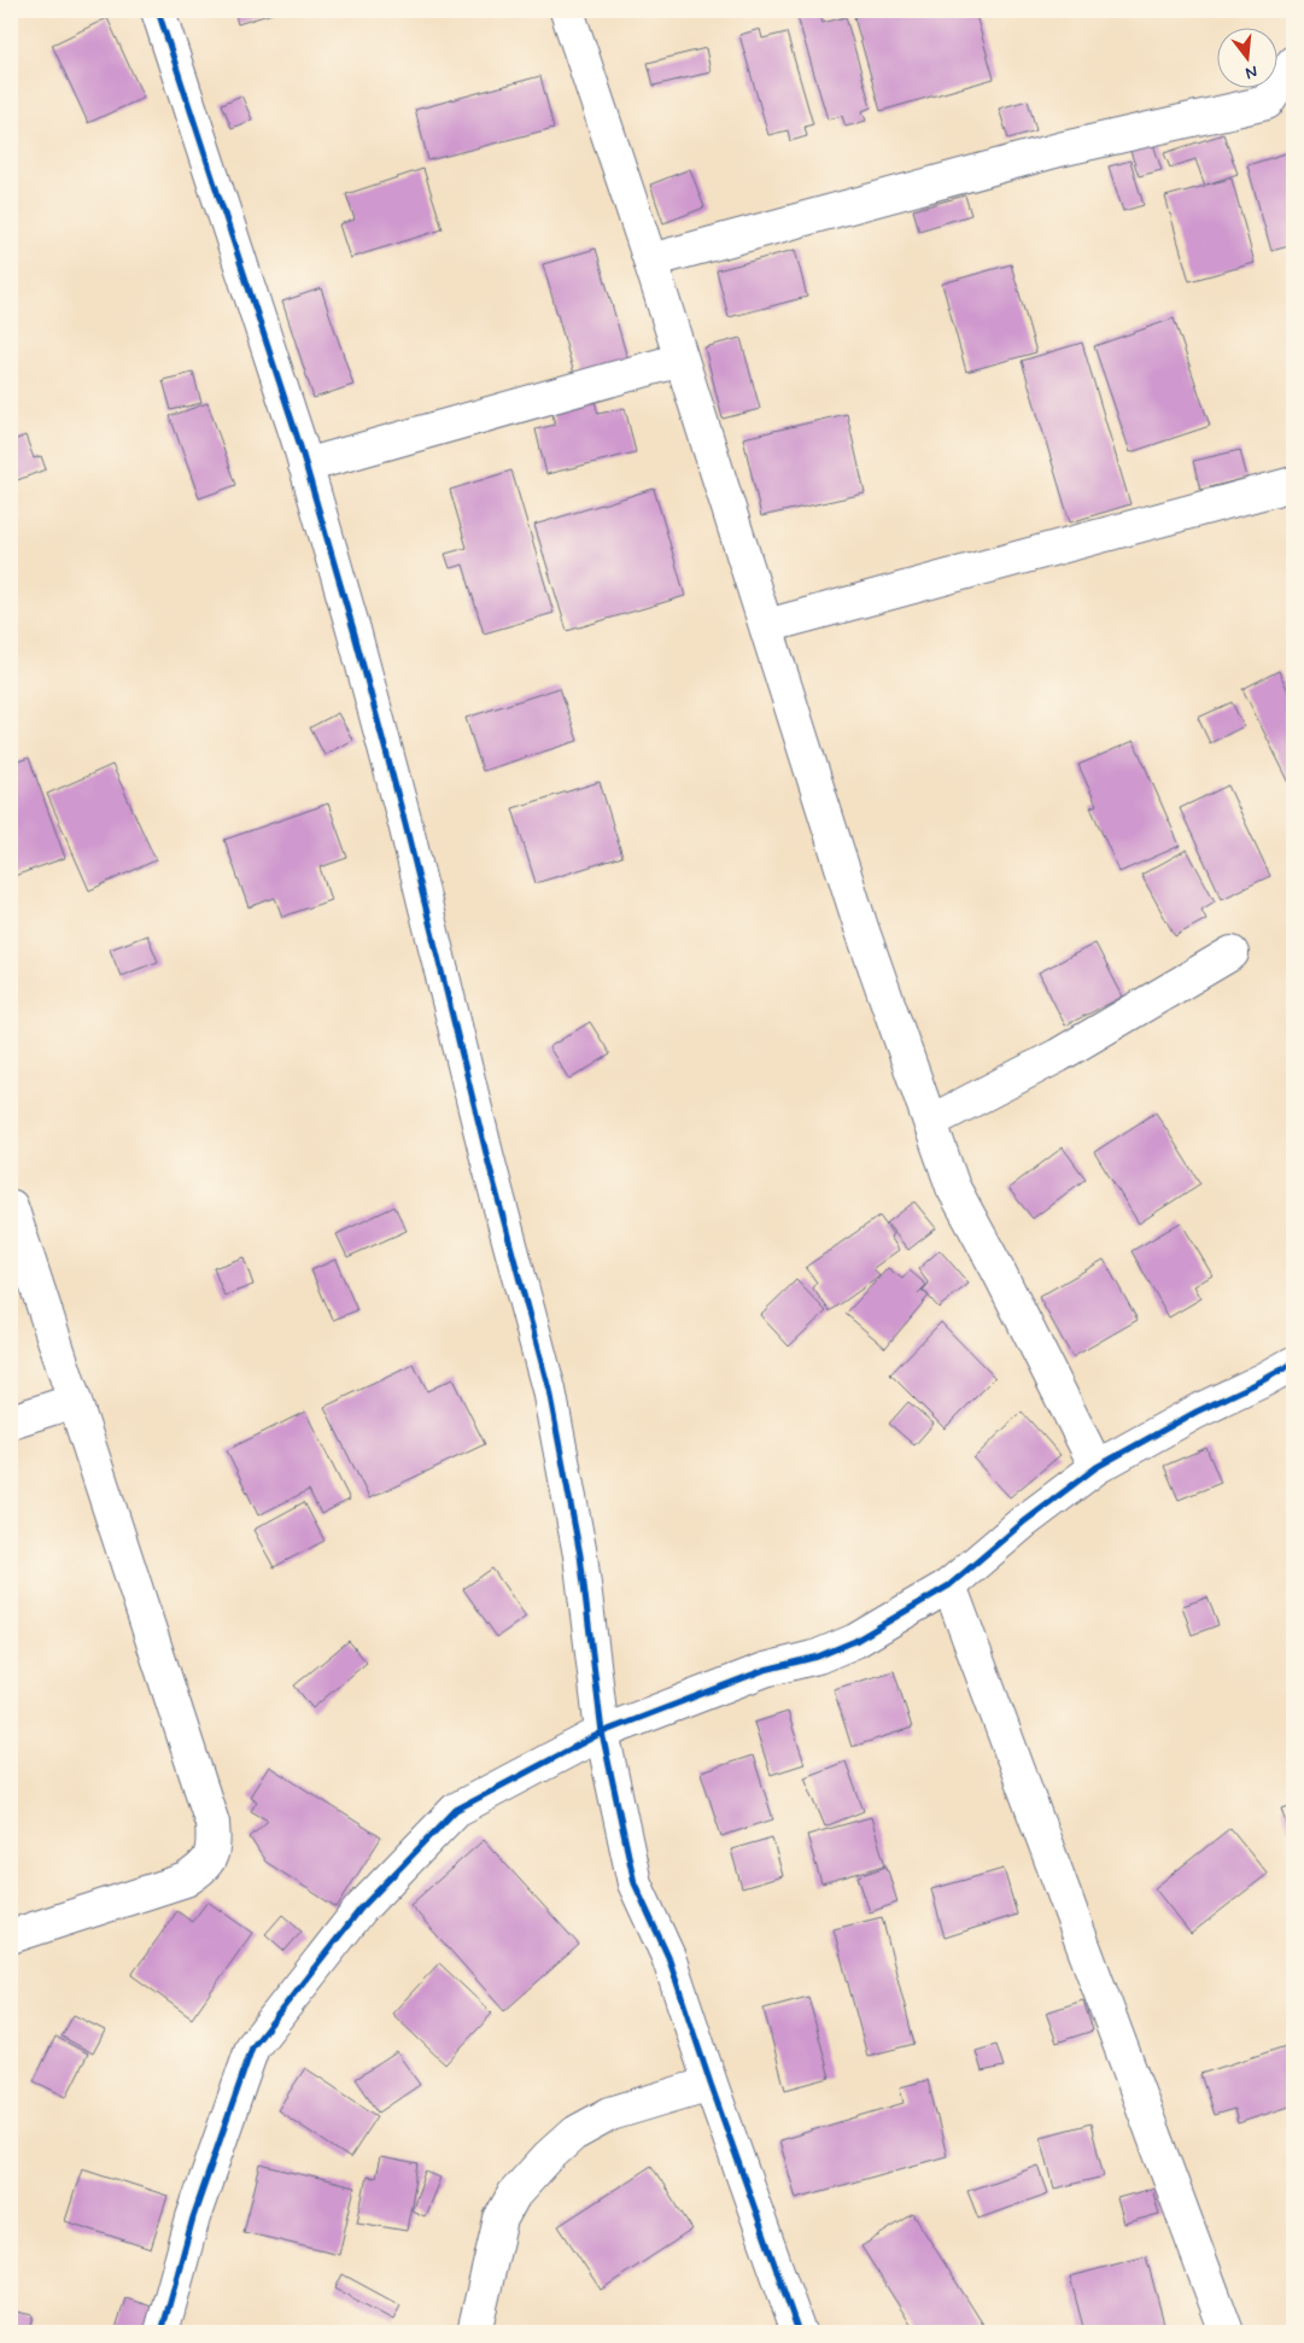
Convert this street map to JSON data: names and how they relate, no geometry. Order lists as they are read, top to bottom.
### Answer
{
  "north": "bottom"
}
